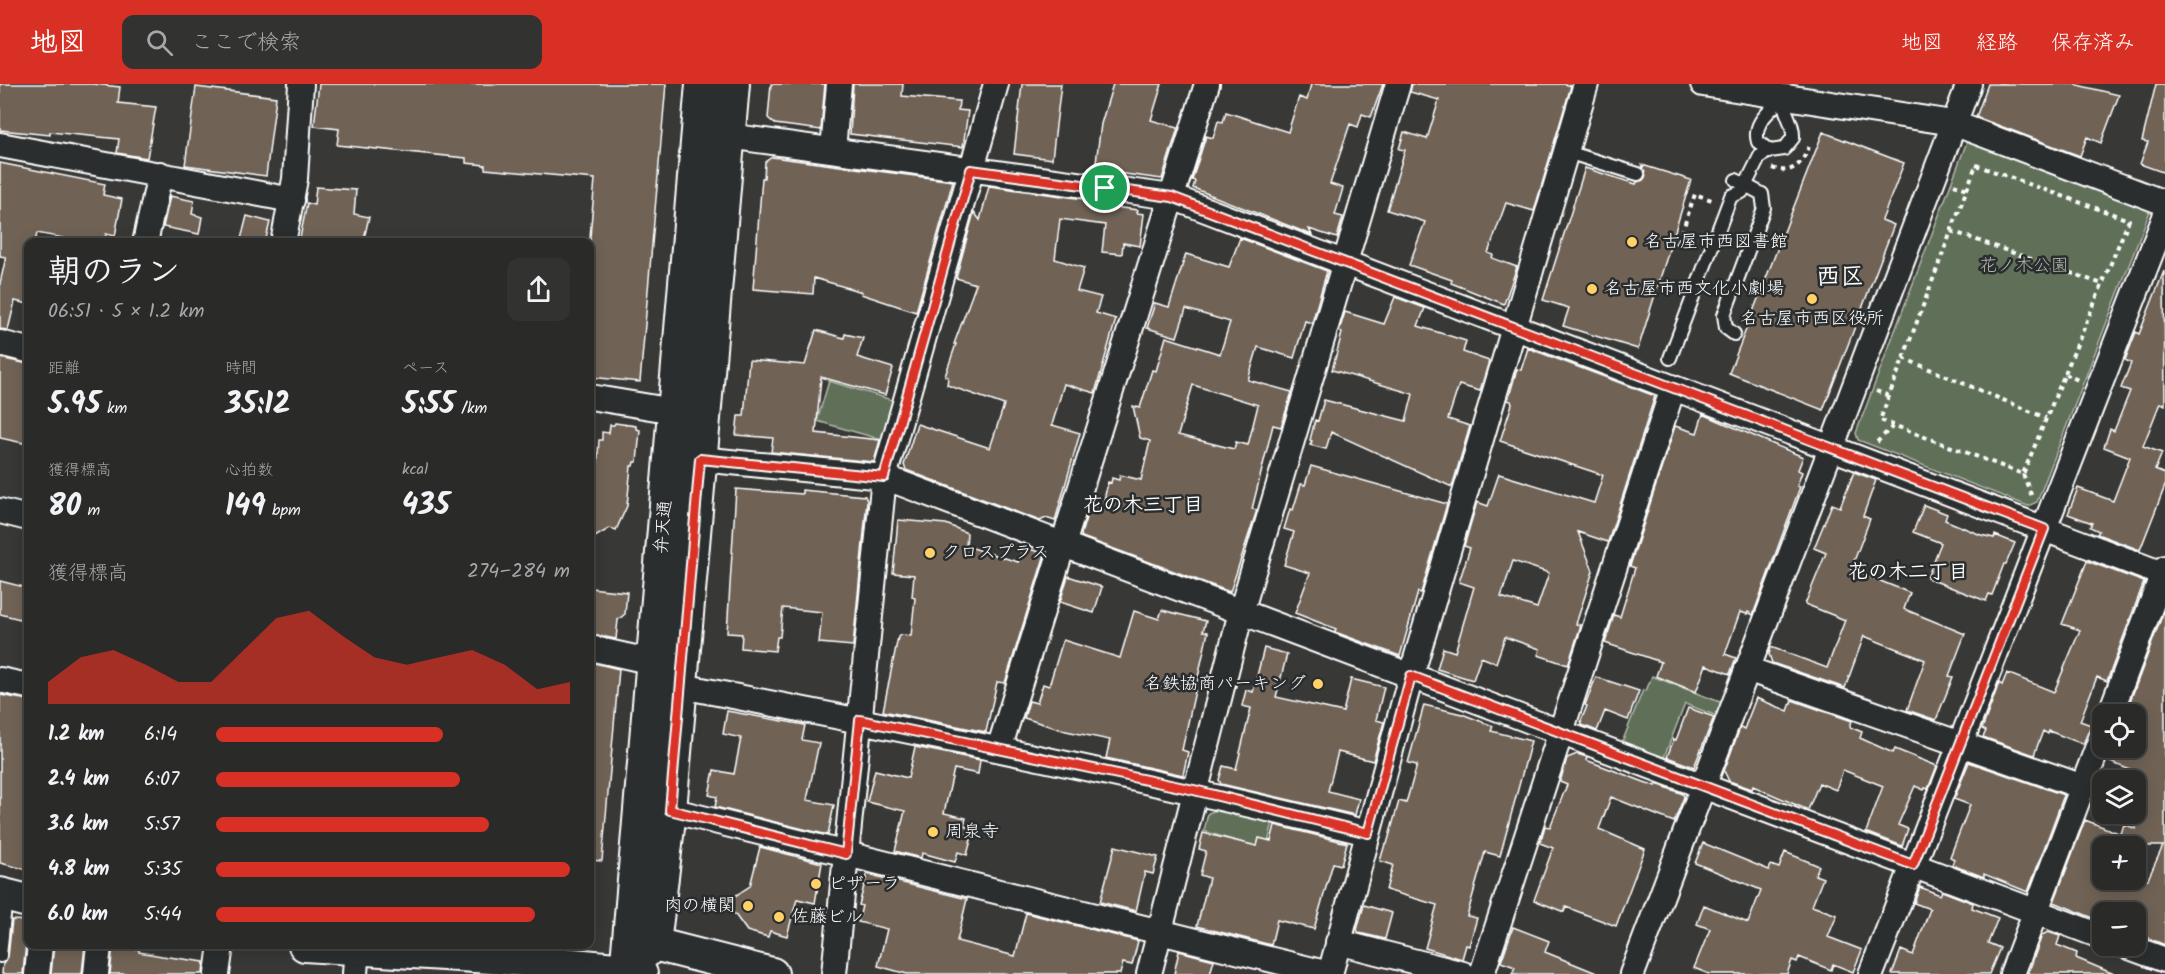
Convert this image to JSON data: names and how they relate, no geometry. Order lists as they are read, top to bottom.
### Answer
{
  "streets": {
    "street": ["弁天通"]
  },
  "districts": ["西区", "花の木三丁目", "花の木二丁目"],
  "parks": ["花ノ木公園"],
  "places": [
    "名古屋市西図書館",
    "名古屋市西文化小劇場",
    "名古屋市西区役所",
    "クロスプラス",
    "名鉄協商パーキング",
    "周泉寺",
    "ピザーラ",
    "肉の横関",
    "佐藤ビル"
  ],
  "page": {
    "header": "地図",
    "search": "ここで検索",
    "nav": ["地図", "経路", "保存済み"],
    "heading": ["朝のラン", "06:51 · 5 × 1.2 km"],
    "stats": [
      ["距離", "5.95 km"],
      ["時間", "35:12"],
      ["ペース", "5:55 /km"],
      ["獲得標高", "80 m"],
      ["心拍数", "149 bpm"],
      ["kcal", "435"]
    ],
    "chart": ["獲得標高", "274–284 m"],
    "map_buttons": ["+", "−"],
    "list": [
      {
        "name": "1.2 km",
        "note": "6:14"
      },
      {
        "name": "2.4 km",
        "note": "6:07"
      },
      {
        "name": "3.6 km",
        "note": "5:57"
      },
      {
        "name": "4.8 km",
        "note": "5:35"
      },
      {
        "name": "6.0 km",
        "note": "5:44"
      }
    ]
  }
}
